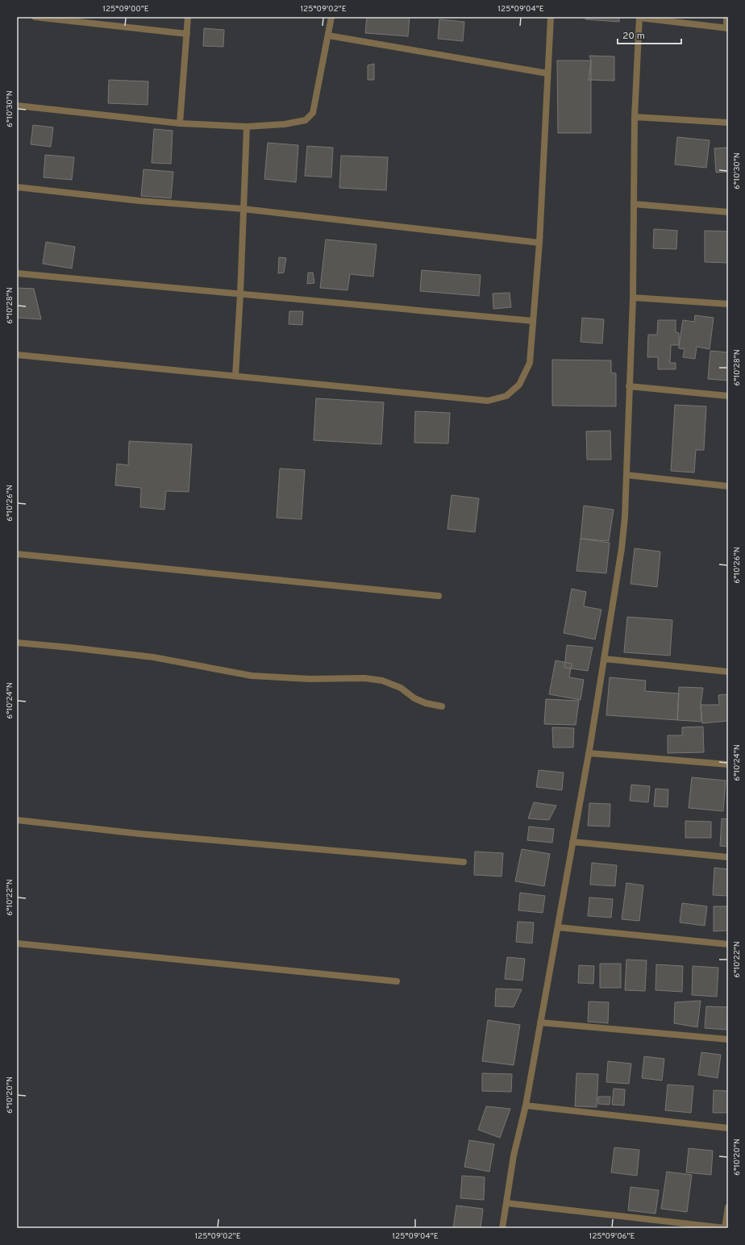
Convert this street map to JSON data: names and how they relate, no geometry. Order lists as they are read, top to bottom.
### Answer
{
  "scale_bar": "20 m",
  "coordinates": [
    "125°09'00\"E",
    "125°09'02\"E",
    "125°09'04\"E",
    "6°10'30\"N",
    "6°10'28\"N",
    "6°10'26\"N",
    "6°10'24\"N",
    "6°10'22\"N",
    "6°10'20\"N",
    "125°09'06\"E"
  ]
}
